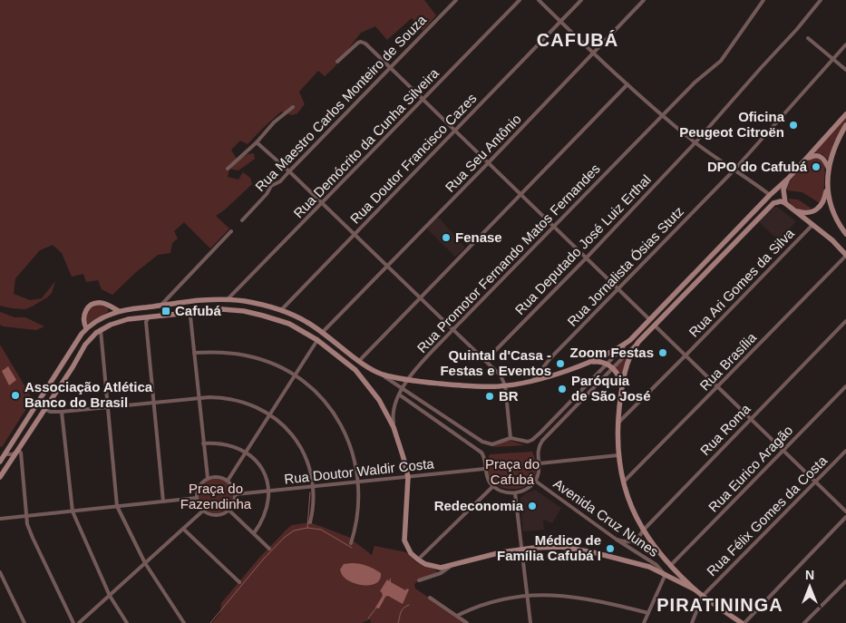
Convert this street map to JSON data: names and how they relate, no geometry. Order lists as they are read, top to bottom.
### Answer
{
  "streets": {
    "street": [
      "Rua Maestro Carlos Monteiro de Souza",
      "Rua Demócrito da Cunha Silveira",
      "Rua Seu Antônio",
      "Rua Doutor Francisco Cazes",
      "Rua Deputado José Luiz Erthal",
      "Rua Promotor Fernando Matos Fernandes",
      "Rua Jornalista Ósias Stutz",
      "Rua Ari Gomes da Silva",
      "Rua Brasília",
      "Rua Roma",
      "Rua Eurico Aragão",
      "Rua Doutor Waldir Costa",
      "Rua Félix Gomes da Costa",
      "Avenida Cruz Nunes"
    ]
  },
  "crossings": [
    ["Rua Roma", "Avenida Cruz Nunes"]
  ],
  "districts": ["CAFUBÁ", "PIRATININGA"],
  "parks": ["Praça do Cafubá", "Praça do Fazendinha"],
  "places": {
    "other": [
      "Oficina Peugeot Citroën",
      "DPO do Cafubá",
      "Fenase",
      "Zoom Festas",
      "Quintal d'Casa - Festas e Eventos",
      "Paróquia de São José",
      "Associação Atlética Banco do Brasil",
      "BR",
      "Redeconomia",
      "Médico de Família Cafubá I"
    ],
    "transit": ["Cafubá"]
  },
  "north": "top"
}
